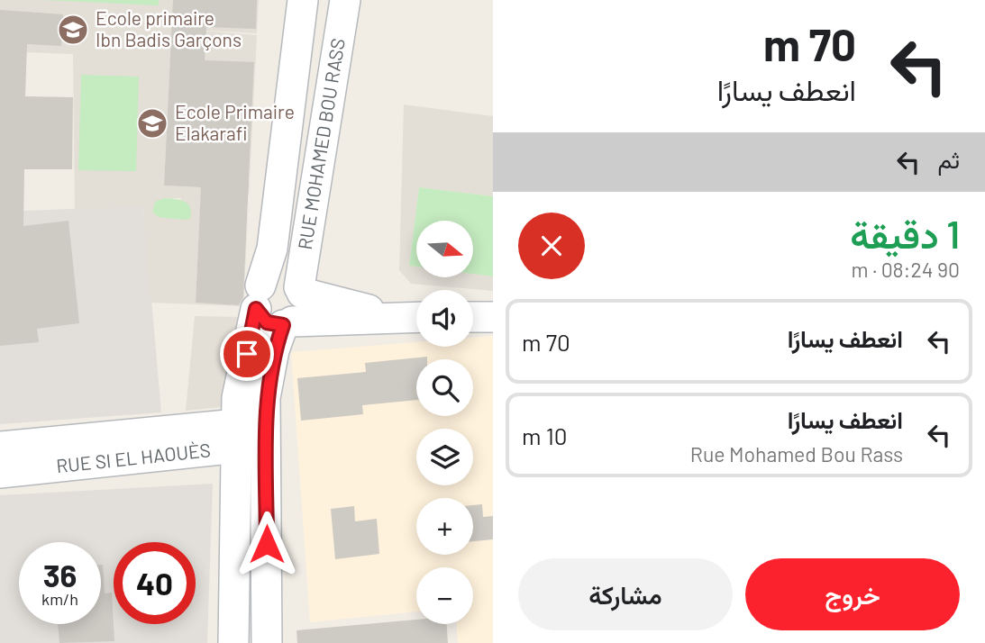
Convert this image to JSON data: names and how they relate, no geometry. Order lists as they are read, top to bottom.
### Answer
{
  "streets": {
    "street": ["RUE MOHAMED BOU RASS", "RUE SI EL HAOUÈS"]
  },
  "crossings": [
    ["RUE MOHAMED BOU RASS", "RUE SI EL HAOUÈS"]
  ],
  "places": {
    "school or university": ["Ecole primaire Ibn Badis Garçons", "Ecole Primaire Elakarafi"]
  },
  "north": "right",
  "page": {
    "turn": ["70 m", "انعطف يسارًا"],
    "then": "ثم",
    "heading": ["1 دقيقة", "90 m · 08:24"],
    "map_buttons": ["+", "−"],
    "list": [
      {
        "name": "انعطف يسارًا",
        "value": "70 m"
      },
      {
        "name": "انعطف يسارًا",
        "note": "Rue Mohamed Bou Rass",
        "value": "10 m"
      }
    ],
    "speed": "36 km/h",
    "limit": "40",
    "buttons": ["خروج", "مشاركة"]
  }
}
